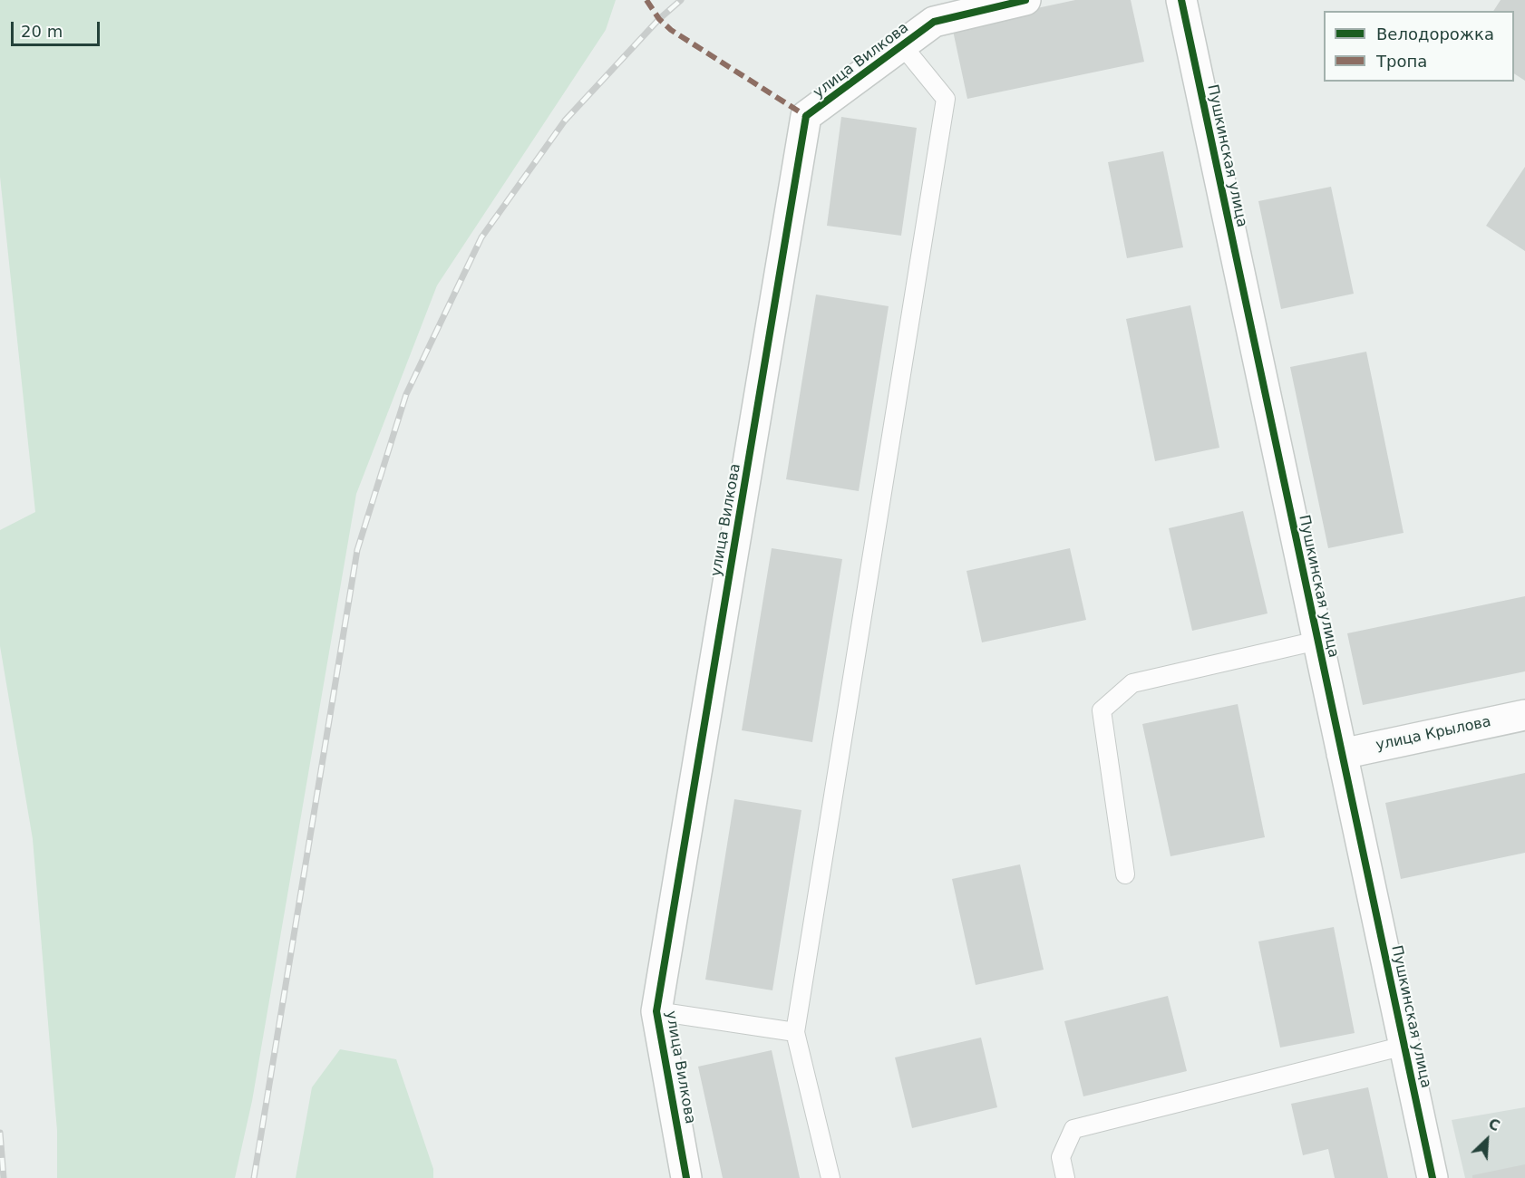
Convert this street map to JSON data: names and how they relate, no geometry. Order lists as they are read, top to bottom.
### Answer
{
  "streets": {
    "street": ["улица Вилкова", "Пушкинская улица", "улица Крылова"]
  },
  "crossings": [
    ["Пушкинская улица", "улица Крылова"]
  ],
  "legend": ["Велодорожка", "Тропа"],
  "scale_bar": "20 m",
  "north": "top right"
}
